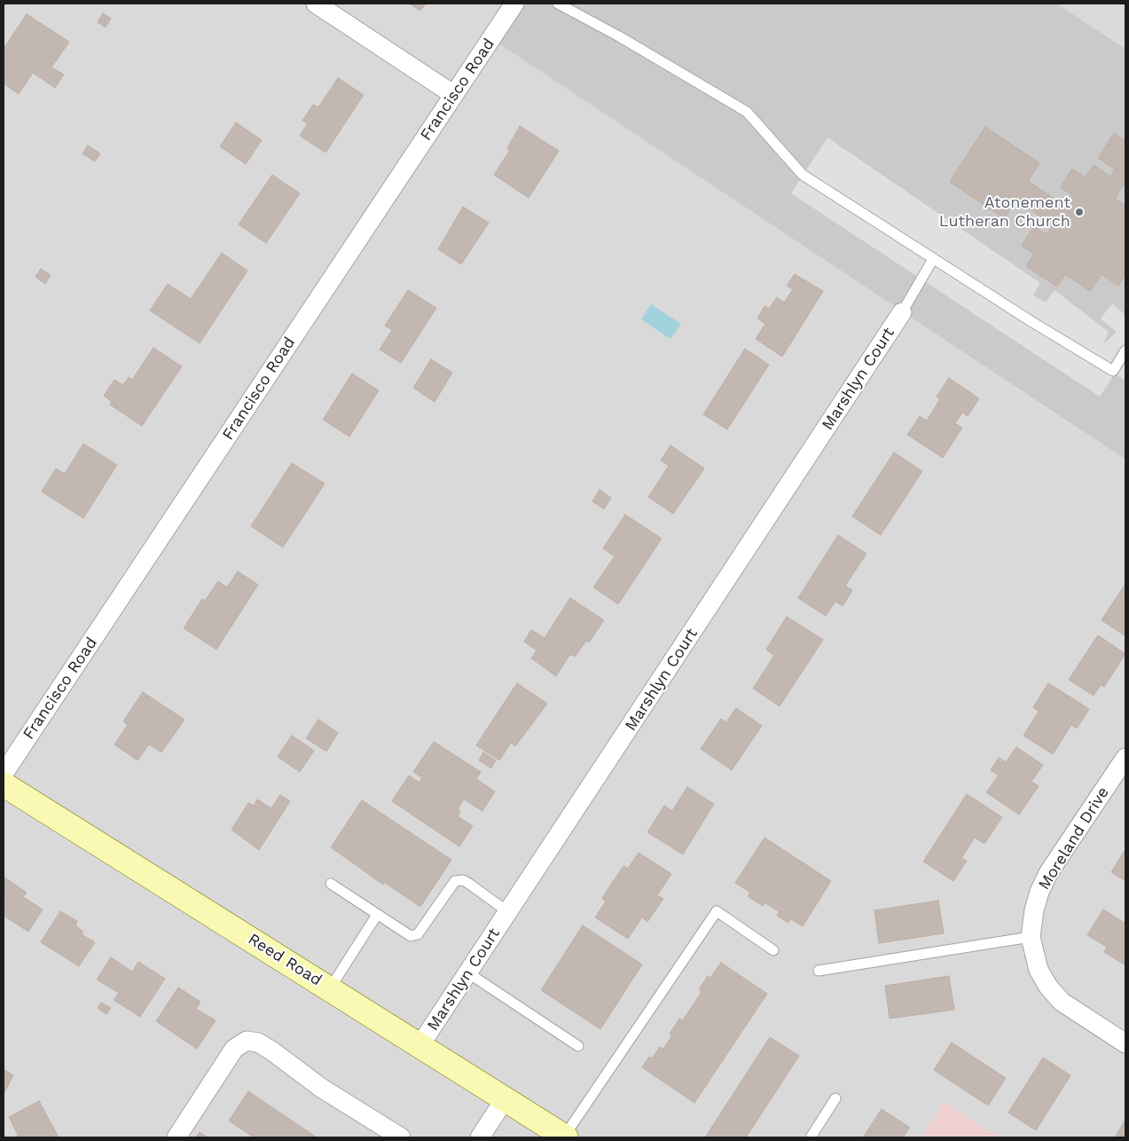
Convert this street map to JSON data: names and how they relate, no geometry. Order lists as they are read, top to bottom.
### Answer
{
  "streets": {
    "main road": ["Reed Road"],
    "street": ["Francisco Road", "Marshlyn Court", "Moreland Drive"]
  },
  "crossings": [
    ["Marshlyn Court", "Reed Road"]
  ],
  "places": ["Atonement Lutheran Church"]
}
